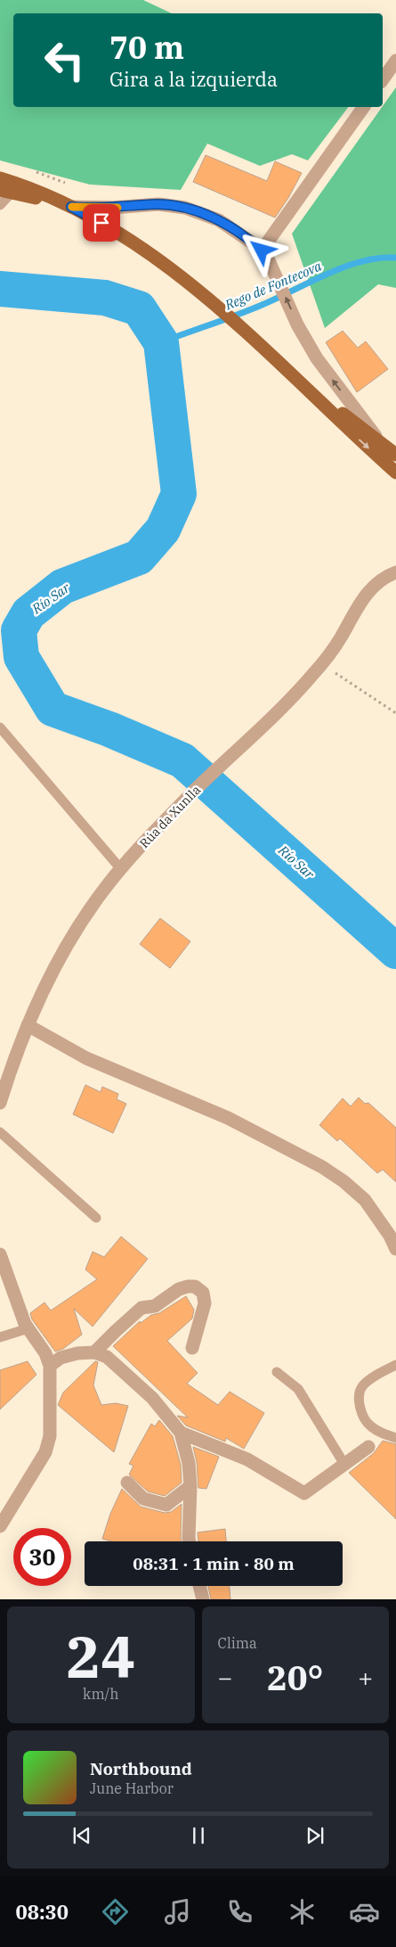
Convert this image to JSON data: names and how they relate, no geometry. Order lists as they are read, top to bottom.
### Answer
{
  "streets": {
    "street": ["Rúa da Xunlla"]
  },
  "water": ["Rego de Fontecova", "Río Sar"],
  "page": {
    "turn": ["70 m", "Gira a la izquierda"],
    "limit": "30",
    "trip": "08:31 · 1 min · 80 m",
    "tile": [
      ["24", "km/h"],
      "Clima"
    ],
    "heat": ["−", "20°", "+"],
    "song": ["Northbound", "June Harbor"],
    "tabs": "08:30"
  }
}
